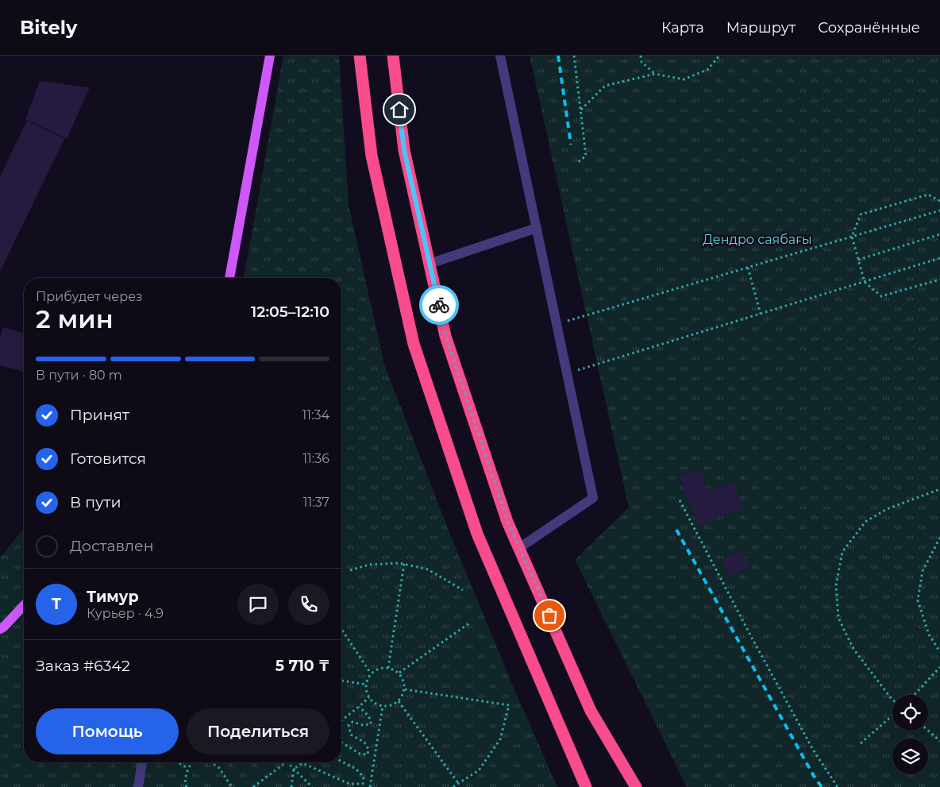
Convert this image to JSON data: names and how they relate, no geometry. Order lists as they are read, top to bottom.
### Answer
{
  "parks": ["Дендро саябағы"],
  "page": {
    "header": "Bitely",
    "nav": ["Карта", "Маршрут", "Сохранённые"],
    "heading": ["2 мин", "Прибудет через", "12:05–12:10"],
    "panel": [
      "Тимур",
      "Курьер · 4.9",
      "Заказ #6342",
      "5 710 ₸"
    ],
    "bar": "В пути · 80 m",
    "list": [
      ["Принят", "11:34"],
      ["Готовится", "11:36"],
      ["В пути", "11:37"],
      "Доставлен"
    ],
    "round": "Т",
    "buttons": ["Помощь", "Поделиться"]
  }
}
